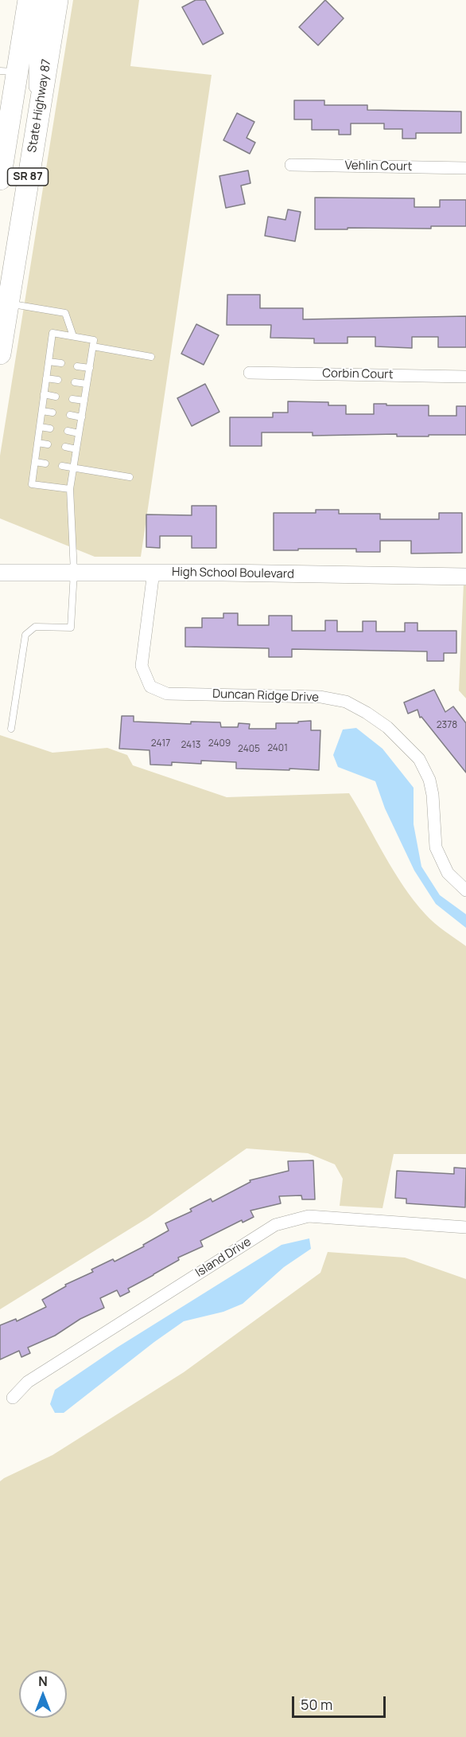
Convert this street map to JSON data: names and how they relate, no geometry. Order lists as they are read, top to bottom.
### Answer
{
  "streets": {
    "highway": ["State Highway 87", "SR 87"],
    "street": [
      "Vehlin Court",
      "Corbin Court",
      "High School Boulevard",
      "Duncan Ridge Drive",
      "Island Drive"
    ]
  },
  "crossings": [
    ["High School Boulevard", "Duncan Ridge Drive"]
  ],
  "house_numbers": [
    "2378",
    "2417",
    "2409",
    "2413",
    "2401",
    "2405"
  ],
  "scale_bar": "50 m",
  "north": "top"
}
